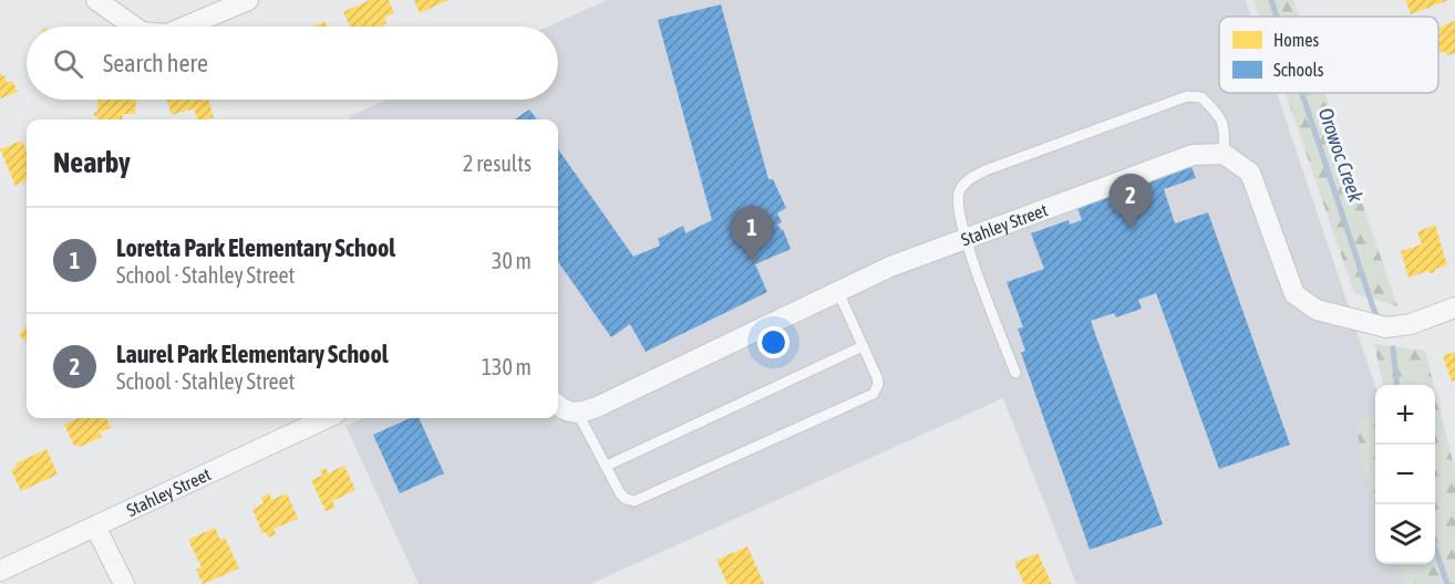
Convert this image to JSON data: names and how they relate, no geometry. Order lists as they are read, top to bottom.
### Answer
{
  "streets": {
    "street": ["Stahley Street"]
  },
  "water": ["Orowoc Creek"],
  "legend": ["Homes", "Schools"],
  "page": {
    "search": "Search here",
    "heading": ["Nearby", "2 results"],
    "pins": ["2", "1"],
    "list": [
      {
        "mark": "1",
        "name": "Loretta Park Elementary School",
        "note": "School · Stahley Street",
        "value": "30 m"
      },
      {
        "mark": "2",
        "name": "Laurel Park Elementary School",
        "note": "School · Stahley Street",
        "value": "130 m"
      }
    ],
    "map_buttons": ["+", "−"]
  }
}
